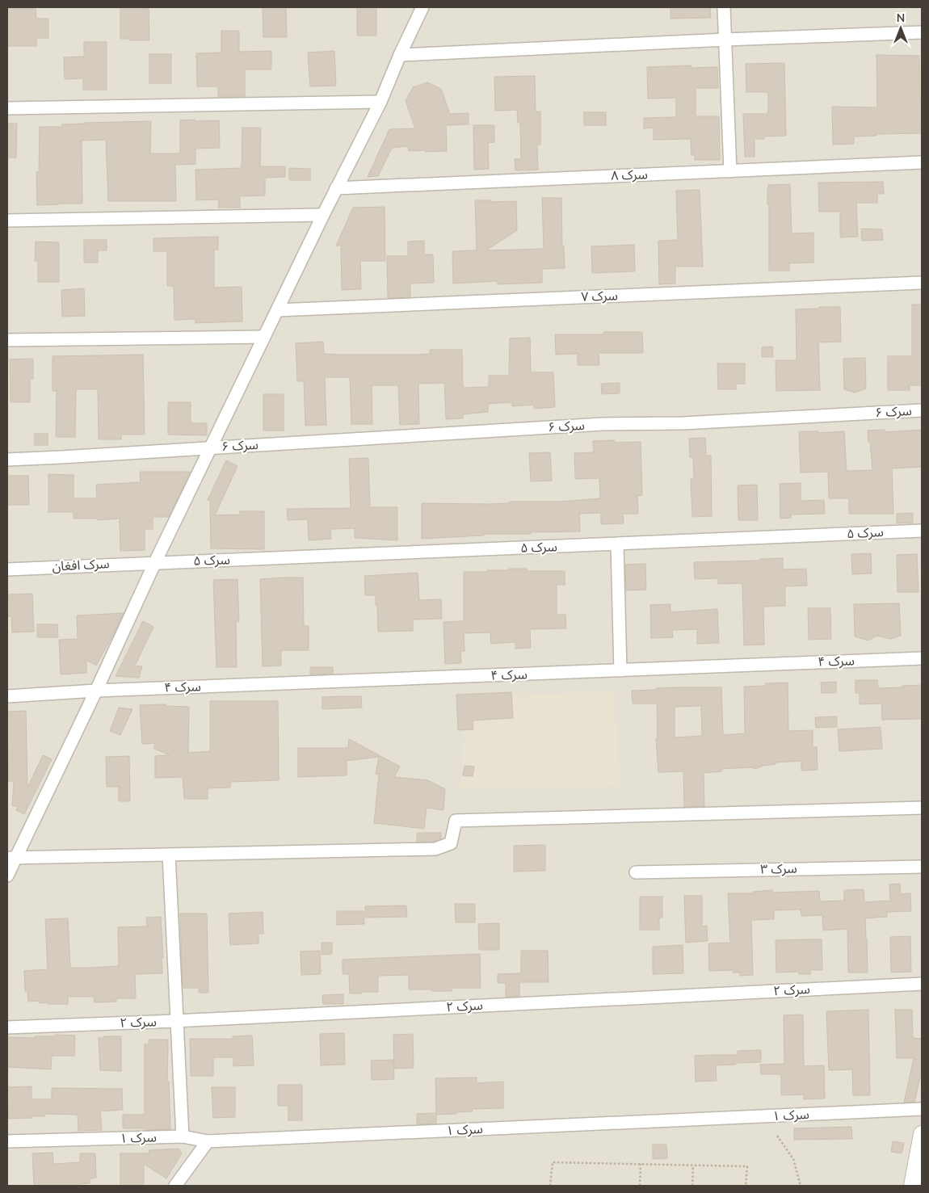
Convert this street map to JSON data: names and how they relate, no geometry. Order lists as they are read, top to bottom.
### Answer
{
  "streets": {
    "street": [
      "سرک ۸",
      "سرک ۷",
      "سرک ۶",
      "سرک ۵",
      "سرک افغان",
      "سرک ۴",
      "سرک ۳",
      "سرک ۲",
      "سرک ۱"
    ]
  },
  "crossings": [
    ["سرک ۵", "سرک افغان"]
  ],
  "north": "top"
}
